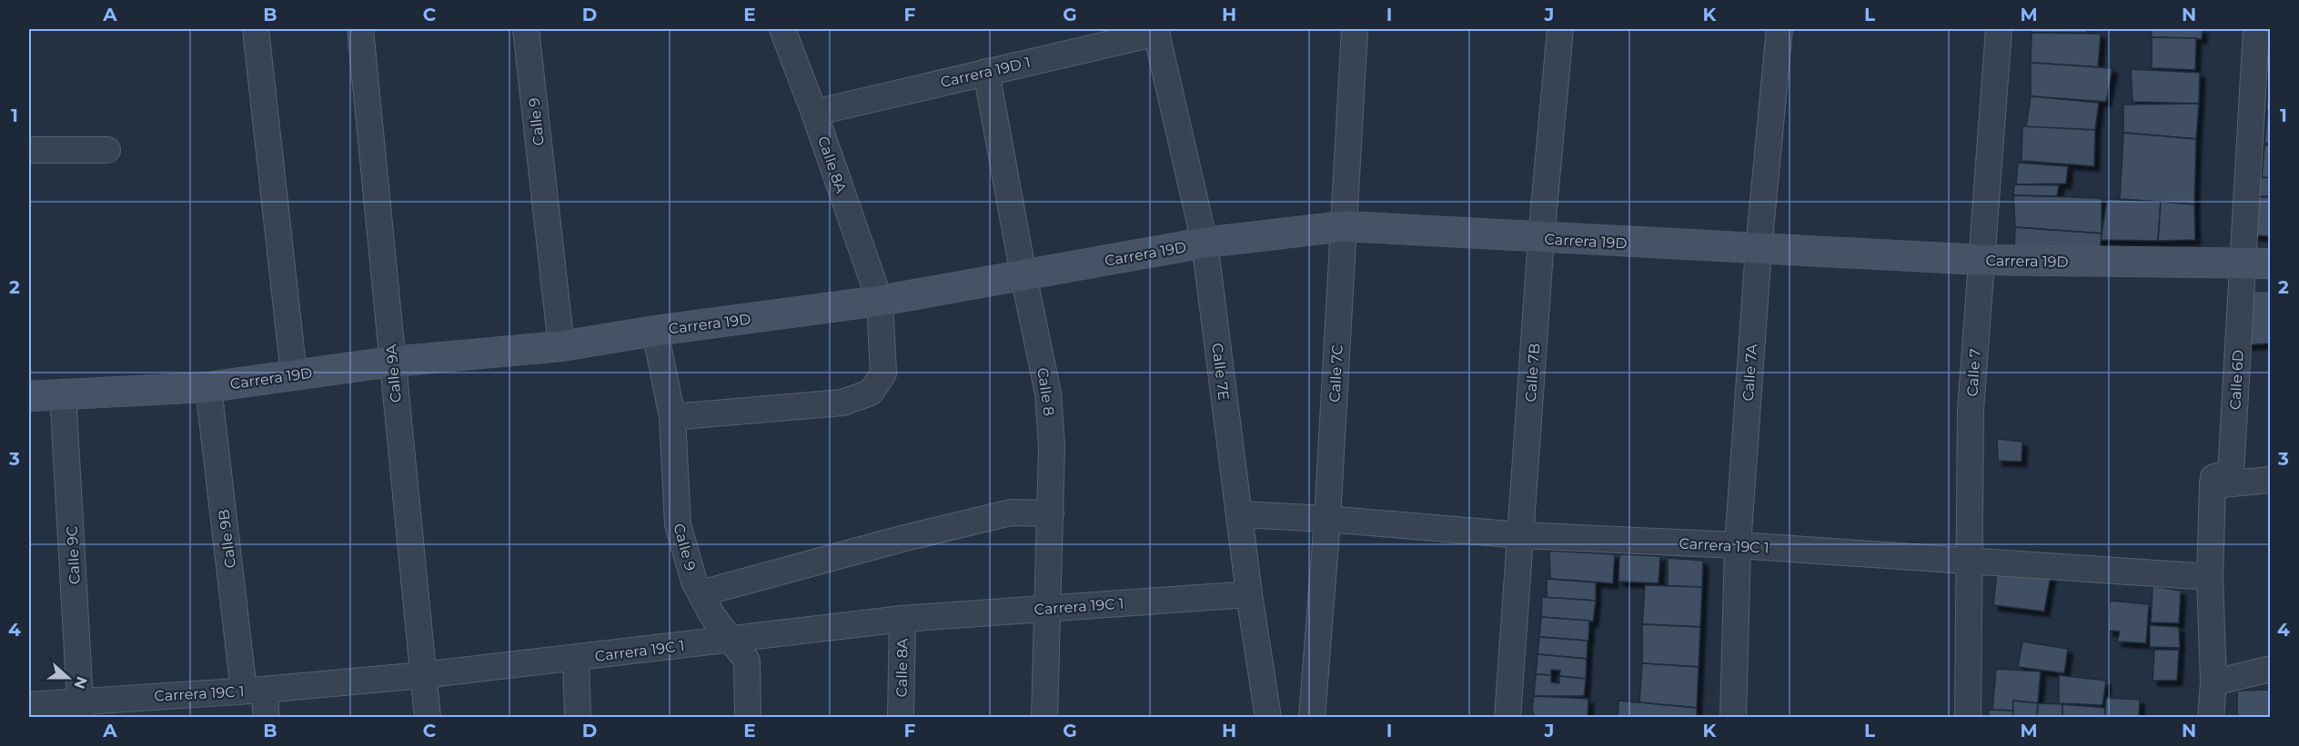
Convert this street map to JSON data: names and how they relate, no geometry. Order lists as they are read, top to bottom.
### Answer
{
  "streets": {
    "street": [
      "Carrera 19D 1",
      "Calle 9",
      "Calle 8A",
      "Carrera 19D",
      "Calle 7E",
      "Calle 7B",
      "Calle 7A",
      "Calle 7",
      "Calle 9A",
      "Calle 7C",
      "Calle 6D",
      "Calle 8",
      "Calle 9B",
      "Carrera 19C 1",
      "Calle 9C"
    ]
  },
  "crossings": [
    ["Carrera 19D 1", "Calle 8A"],
    ["Carrera 19D 1", "Calle 7E"],
    ["Carrera 19D 1", "Calle 8"],
    ["Calle 9", "Calle 8A"],
    ["Calle 9", "Carrera 19D"],
    ["Calle 9", "Carrera 19C 1"],
    ["Calle 8A", "Carrera 19D"],
    ["Calle 8A", "Carrera 19C 1"],
    ["Carrera 19D", "Calle 7E"],
    ["Carrera 19D", "Calle 7B"],
    ["Carrera 19D", "Calle 7A"],
    ["Carrera 19D", "Calle 7"],
    ["Carrera 19D", "Calle 9A"],
    ["Carrera 19D", "Calle 7C"],
    ["Carrera 19D", "Calle 6D"],
    ["Carrera 19D", "Calle 8"],
    ["Carrera 19D", "Calle 9B"],
    ["Carrera 19D", "Calle 9C"],
    ["Calle 7E", "Carrera 19C 1"],
    ["Calle 7B", "Carrera 19C 1"],
    ["Calle 7A", "Carrera 19C 1"],
    ["Calle 7", "Carrera 19C 1"],
    ["Calle 9A", "Carrera 19C 1"],
    ["Calle 7C", "Carrera 19C 1"],
    ["Calle 8", "Carrera 19C 1"],
    ["Calle 9B", "Carrera 19C 1"],
    ["Carrera 19C 1", "Calle 9C"]
  ],
  "north": "right",
  "grid": {
    "columns": [
      "A",
      "B",
      "C",
      "D",
      "E",
      "F",
      "G",
      "H",
      "I",
      "J",
      "K",
      "L",
      "M",
      "N"
    ],
    "rows": [
      "1",
      "2",
      "3",
      "4"
    ]
  }
}
